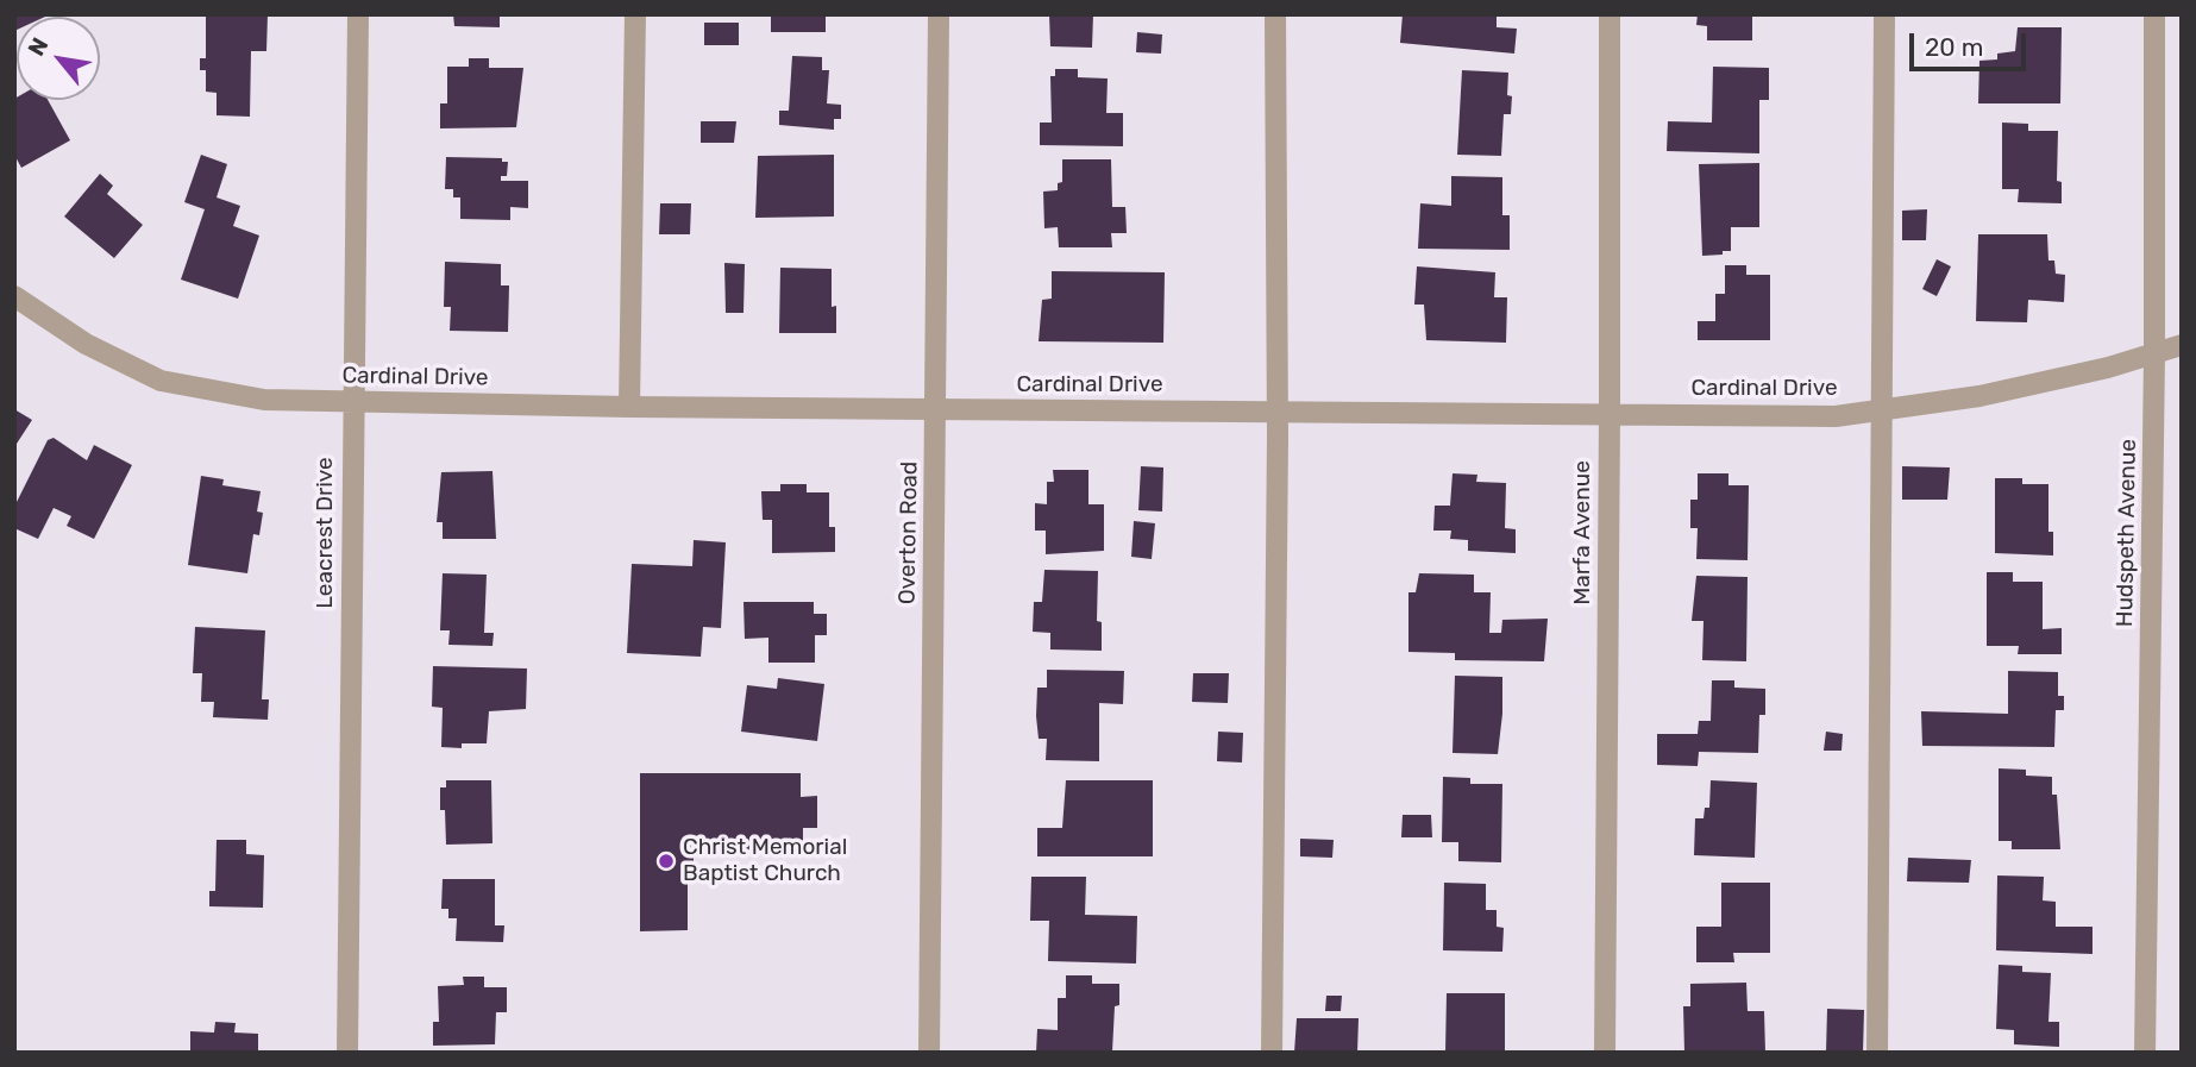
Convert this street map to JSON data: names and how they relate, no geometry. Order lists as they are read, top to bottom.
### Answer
{
  "streets": {
    "street": [
      "Cardinal Drive",
      "Leacrest Drive",
      "Overton Road",
      "Marfa Avenue",
      "Hudspeth Avenue"
    ]
  },
  "crossings": [
    ["Cardinal Drive", "Leacrest Drive"],
    ["Cardinal Drive", "Overton Road"],
    ["Cardinal Drive", "Marfa Avenue"],
    ["Cardinal Drive", "Hudspeth Avenue"]
  ],
  "places": ["Christ Memorial Baptist Church"],
  "scale_bar": "20 m",
  "north": "top left"
}
